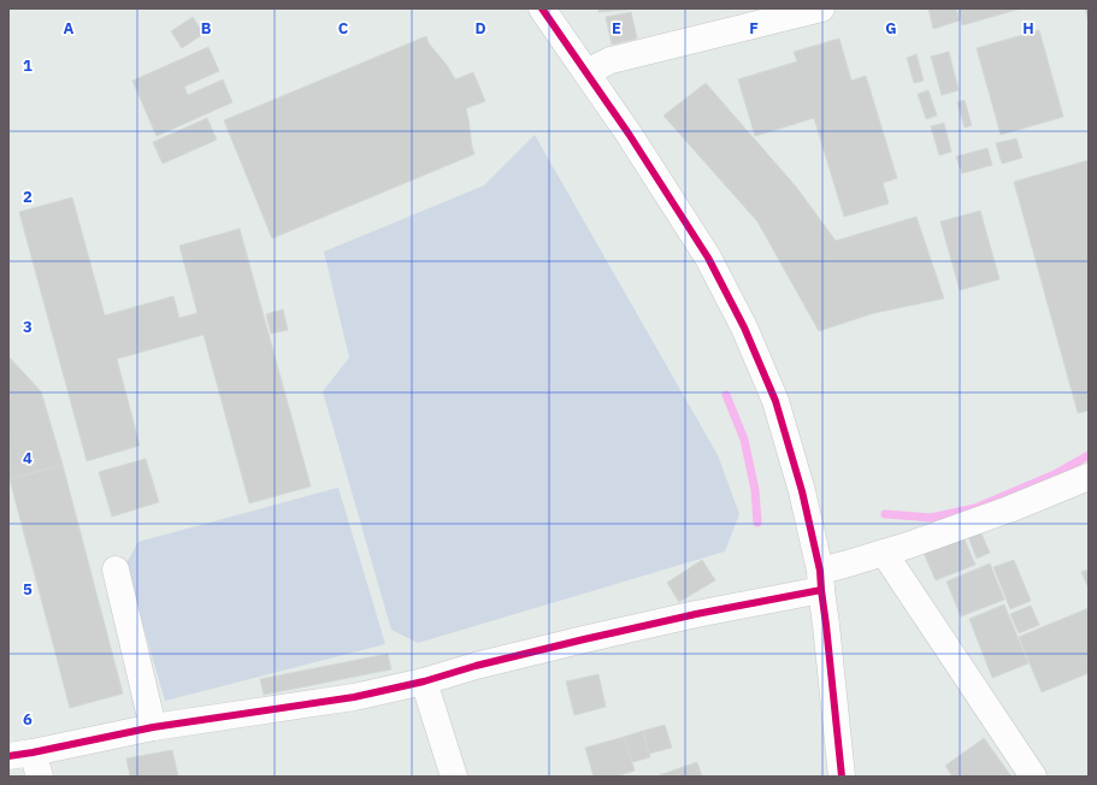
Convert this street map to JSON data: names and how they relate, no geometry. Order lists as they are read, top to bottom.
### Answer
{
  "grid": {
    "columns": [
      "A",
      "B",
      "C",
      "D",
      "E",
      "F",
      "G",
      "H"
    ],
    "rows": [
      "1",
      "2",
      "3",
      "4",
      "5",
      "6"
    ]
  }
}
